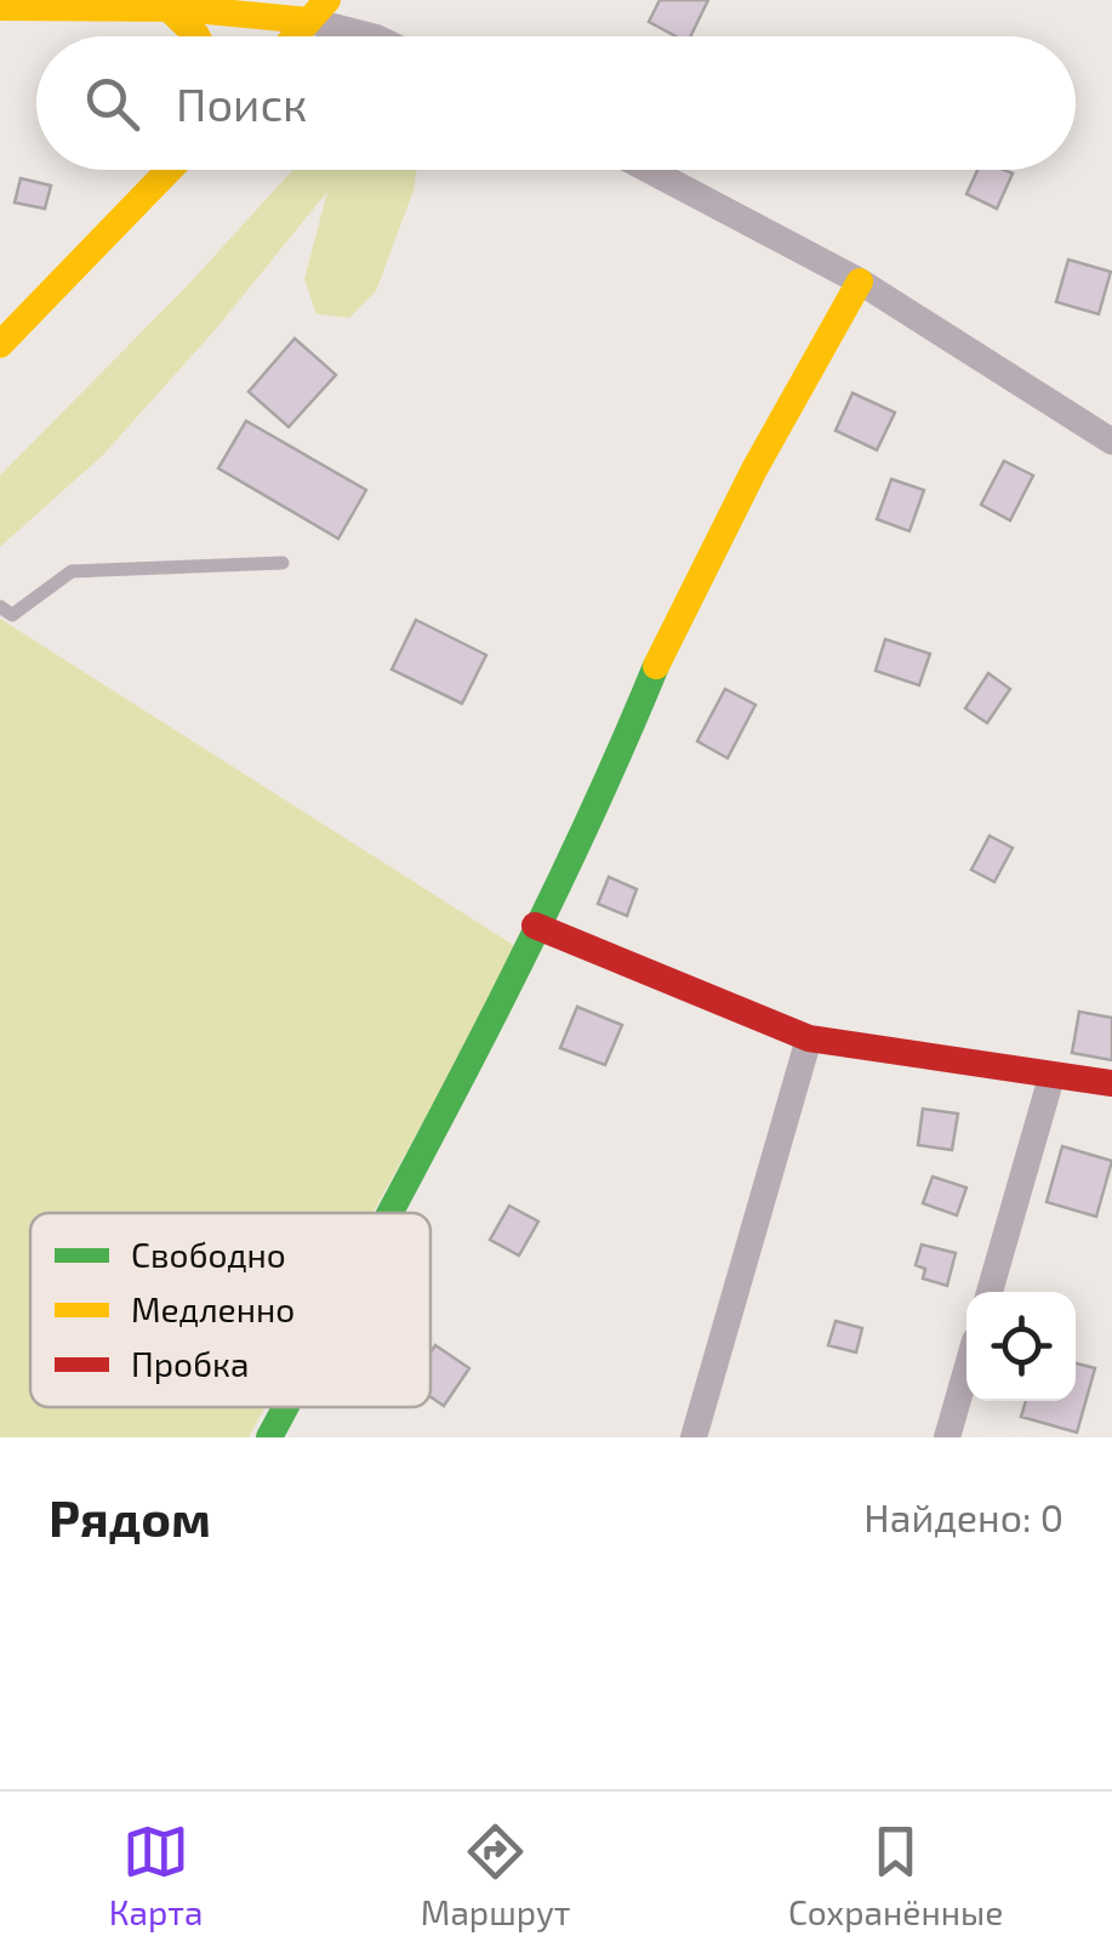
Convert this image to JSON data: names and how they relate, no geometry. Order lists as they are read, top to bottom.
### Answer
{
  "legend": ["Свободно", "Медленно", "Пробка"],
  "page": {
    "search": "Поиск",
    "heading": ["Рядом", "Найдено: 0"],
    "nav": ["Карта", "Маршрут", "Сохранённые"]
  }
}
